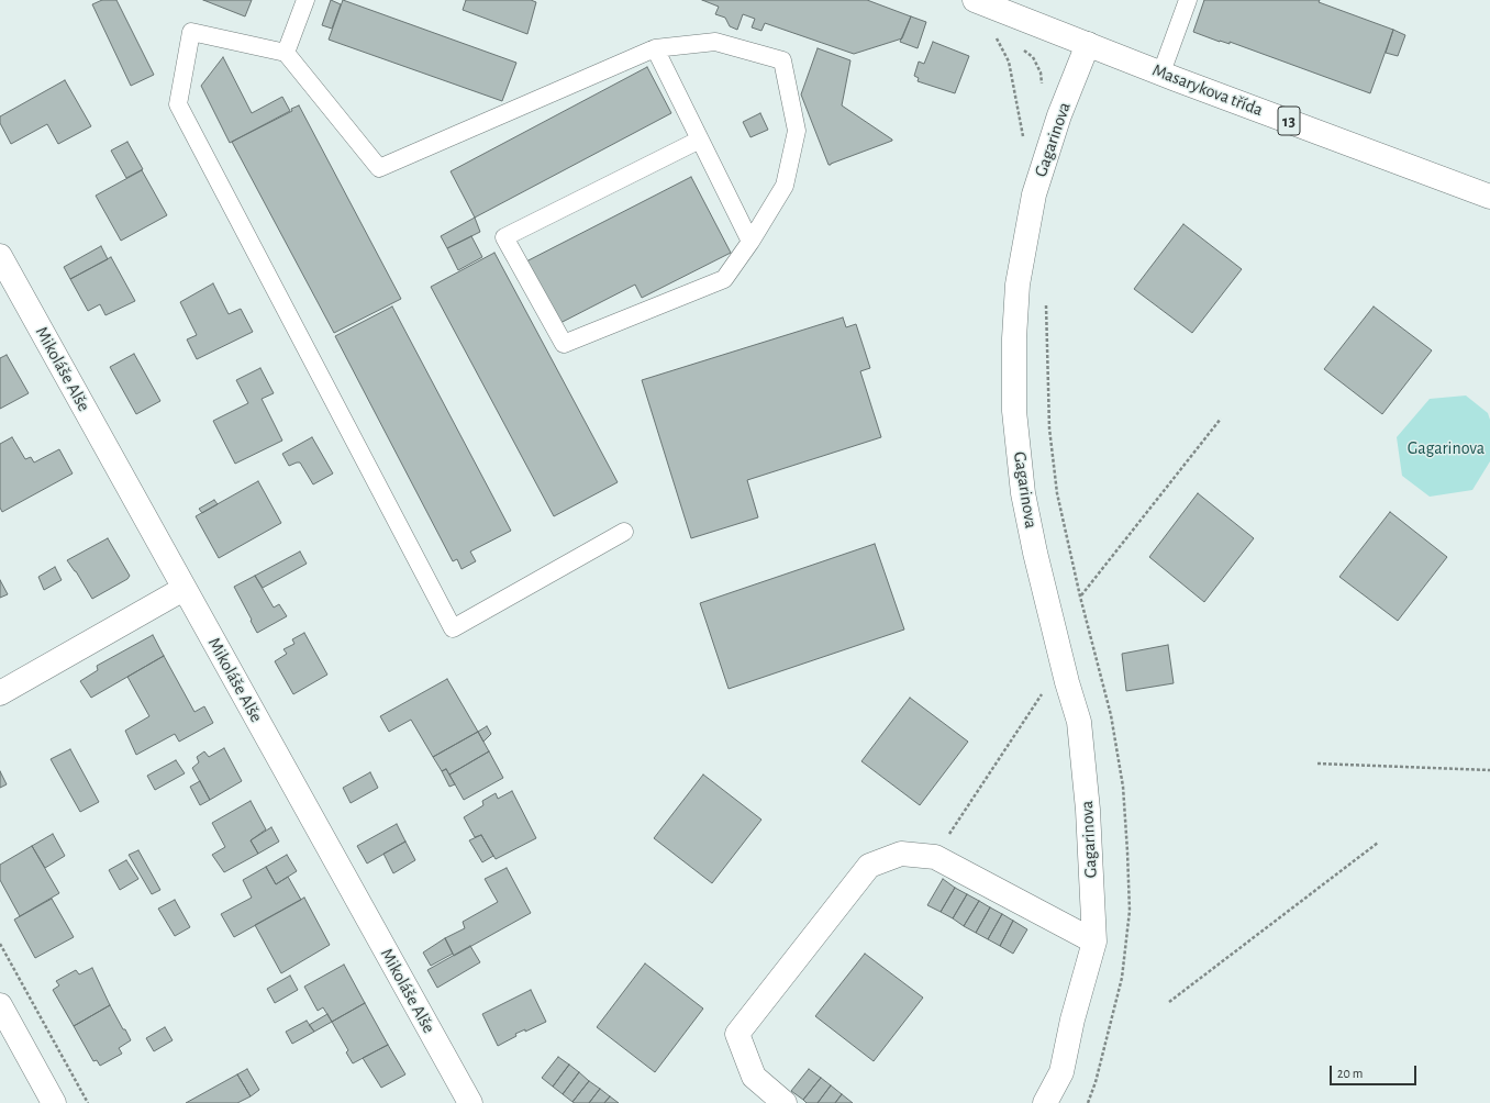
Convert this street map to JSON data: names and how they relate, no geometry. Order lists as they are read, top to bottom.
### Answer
{
  "streets": {
    "street": [
      "Masarykova třída",
      "13",
      "Gagarinova",
      "Mikoláše Alše"
    ]
  },
  "crossings": [
    ["Masarykova třída", "Gagarinova"]
  ],
  "parks": ["Gagarinova"],
  "scale_bar": "20 m"
}
